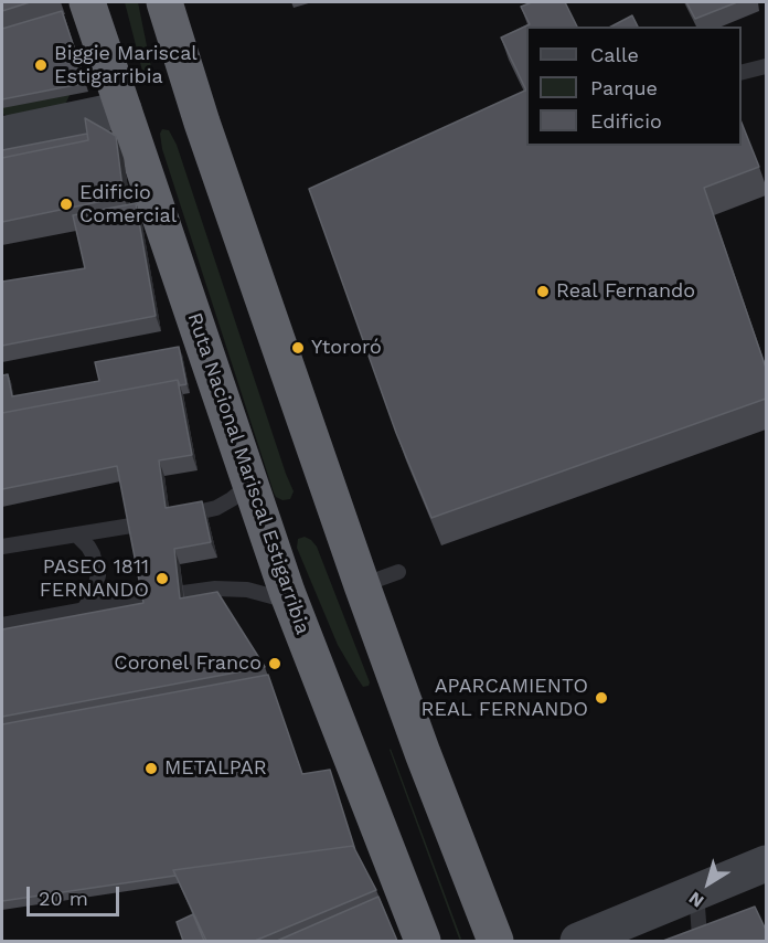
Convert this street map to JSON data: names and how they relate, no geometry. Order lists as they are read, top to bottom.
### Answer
{
  "streets": {
    "highway": ["Ruta Nacional Mariscal Estigarribia"]
  },
  "places": [
    "Biggie Mariscal Estigarribia",
    "Edificio Comercial",
    "Real Fernando",
    "Ytororó",
    "PASEO 1811 FERNANDO",
    "Coronel Franco",
    "APARCAMIENTO REAL FERNANDO",
    "METALPAR"
  ],
  "legend": ["Calle", "Parque", "Edificio"],
  "scale_bar": "20 m",
  "north": "bottom left"
}
